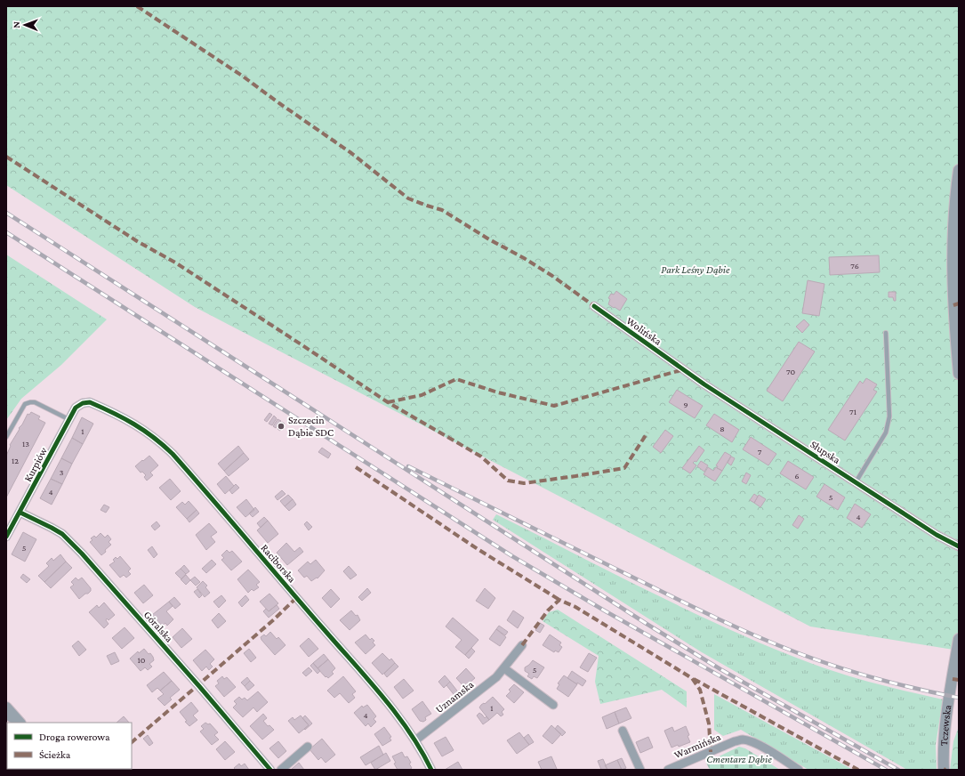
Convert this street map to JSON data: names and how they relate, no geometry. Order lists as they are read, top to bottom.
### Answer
{
  "streets": {
    "street": [
      "Wolińska",
      "Słupska",
      "Kurpiów",
      "Raciborska",
      "Góralska",
      "Uznamska",
      "Tczewska",
      "Warmińska"
    ]
  },
  "crossings": [
    ["Wolińska", "Słupska"],
    ["Kurpiów", "Raciborska"],
    ["Kurpiów", "Góralska"],
    ["Raciborska", "Uznamska"]
  ],
  "parks": ["Park Leśny Dąbie", "Cmentarz Dąbie"],
  "places": ["Szczecin Dąbie SDC"],
  "house_numbers": [
    "76",
    "70",
    "9",
    "71",
    "8",
    "1",
    "13",
    "7",
    "12",
    "3",
    "6",
    "4",
    "5",
    "4",
    "5",
    "10",
    "5",
    "1",
    "4"
  ],
  "legend": ["Droga rowerowa", "Ścieżka"],
  "north": "left"
}
